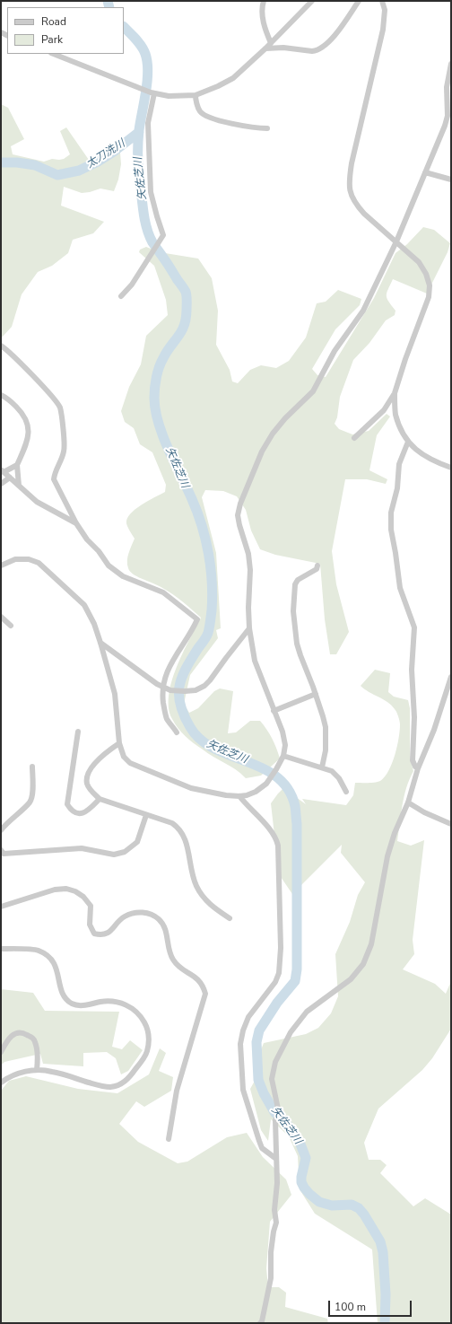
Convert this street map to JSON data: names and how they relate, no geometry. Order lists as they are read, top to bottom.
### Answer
{
  "water": ["太刀洗川", "矢佐芝川"],
  "legend": ["Road", "Park"],
  "scale_bar": "100 m"
}
